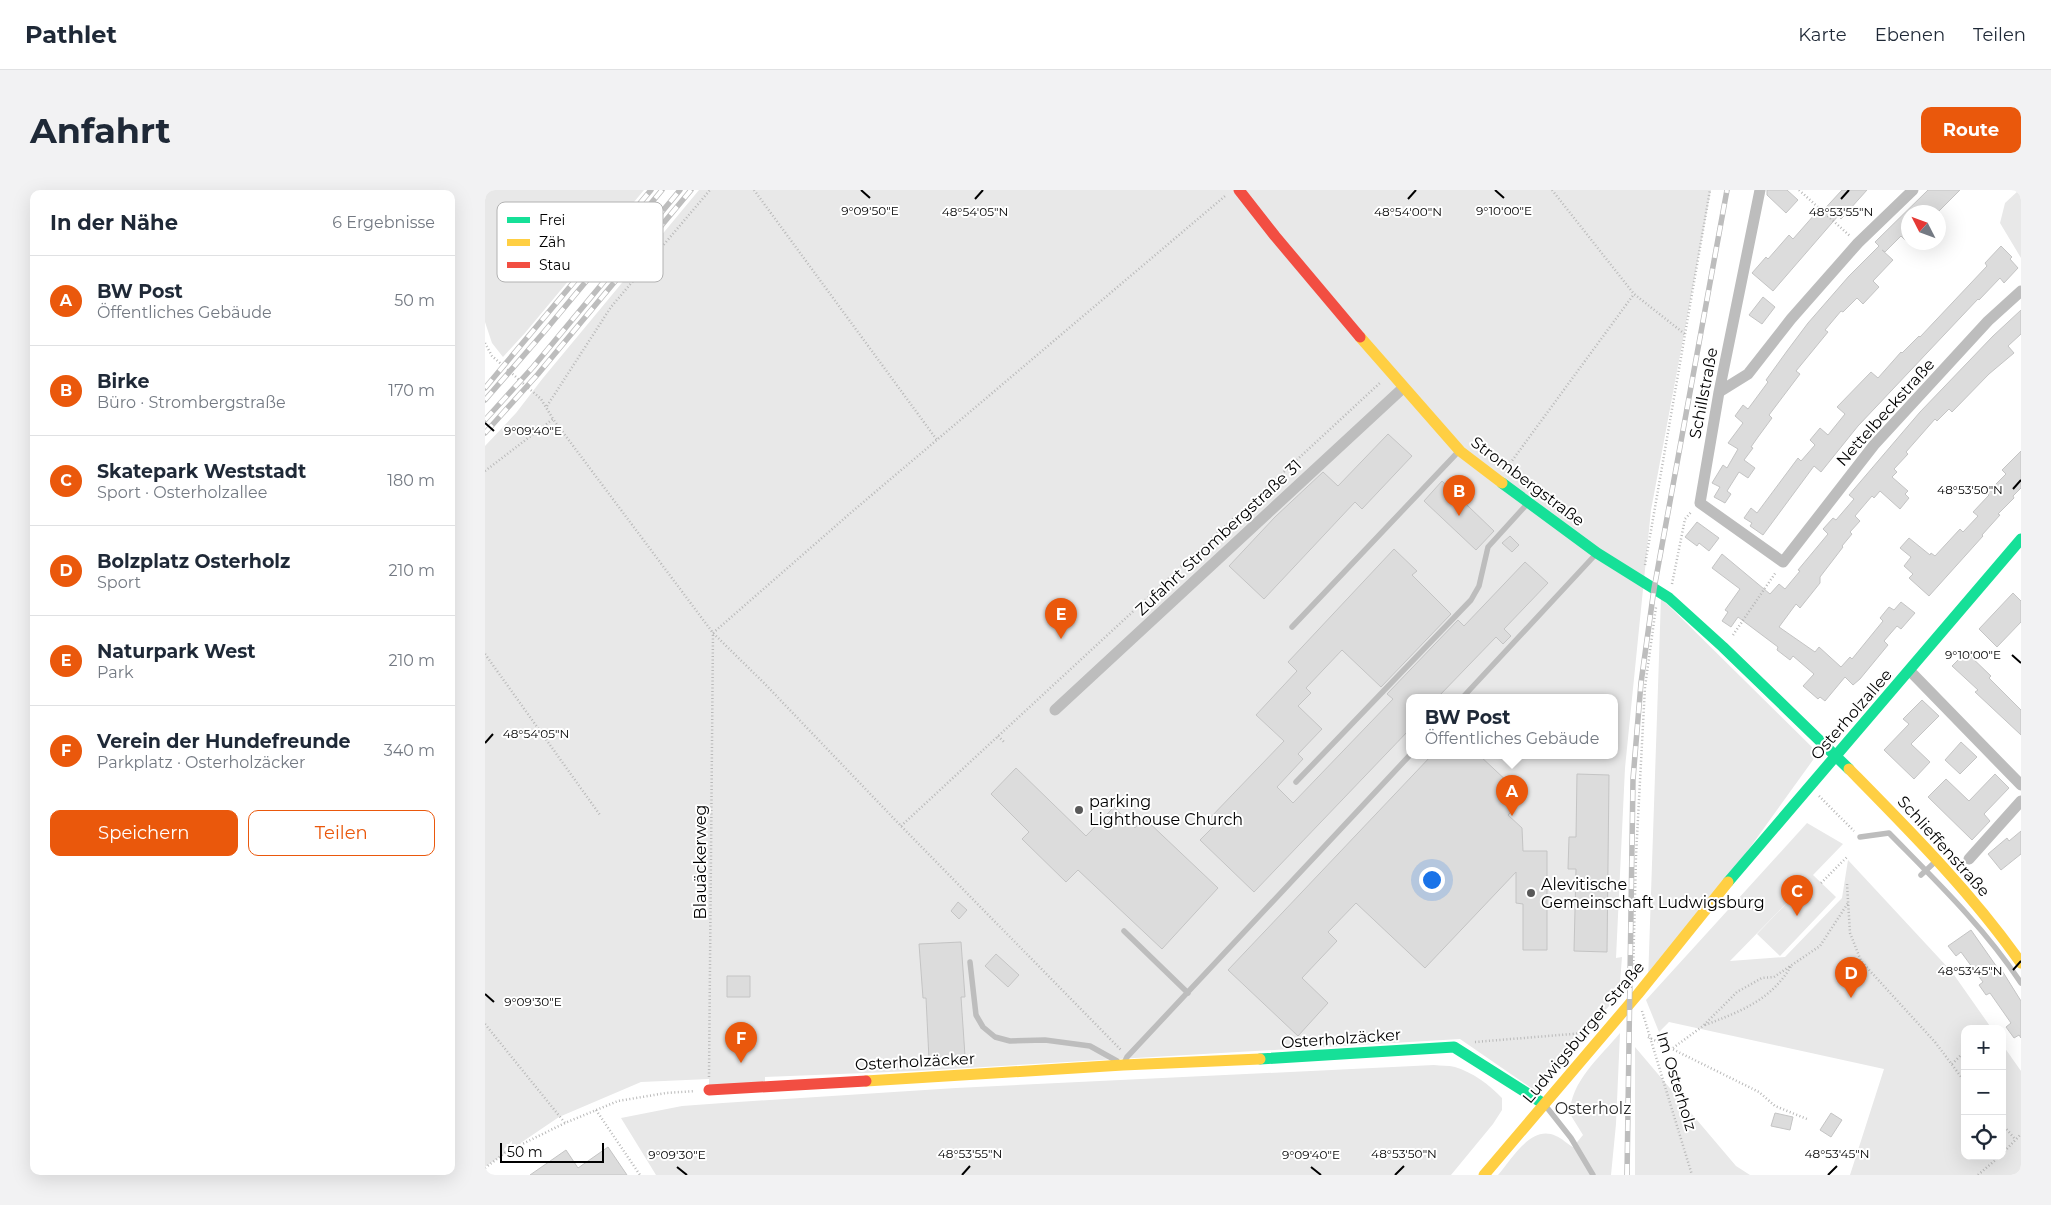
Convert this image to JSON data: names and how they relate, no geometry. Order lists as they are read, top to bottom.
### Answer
{
  "streets": {
    "street": [
      "Schillstraße",
      "Nettelbeckstraße",
      "Strombergstraße",
      "Zufahrt Strombergstraße 31",
      "Osterholzallee",
      "Schlieffenstraße",
      "Ludwigsburger Straße",
      "Osterholzäcker"
    ],
    "path": ["Blauäckerweg", "Im Osterholz"]
  },
  "crossings": [
    ["Strombergstraße", "Zufahrt Strombergstraße 31"],
    ["Strombergstraße", "Osterholzallee"],
    ["Strombergstraße", "Schlieffenstraße"],
    ["Strombergstraße", "Im Osterholz"],
    ["Osterholzallee", "Schlieffenstraße"],
    ["Osterholzallee", "Ludwigsburger Straße"],
    ["Blauäckerweg", "Osterholzäcker"],
    ["Ludwigsburger Straße", "Im Osterholz"]
  ],
  "parks": ["Osterholz"],
  "places": ["parking Lighthouse Church", "Alevitische Gemeinschaft Ludwigsburg"],
  "legend": ["Frei", "Zäh", "Stau"],
  "scale_bar": "50 m",
  "north": "top left",
  "page": {
    "header": "Pathlet",
    "nav": ["Karte", "Ebenen", "Teilen"],
    "buttons": [
      "Route",
      ["Speichern", "Teilen"]
    ],
    "title": "Anfahrt",
    "heading": ["In der Nähe", "6 Ergebnisse"],
    "list": [
      {
        "mark": "A",
        "name": "BW Post",
        "note": "Öffentliches Gebäude",
        "value": "50 m"
      },
      {
        "mark": "B",
        "name": "Birke",
        "note": "Büro · Strombergstraße",
        "value": "170 m"
      },
      {
        "mark": "C",
        "name": "Skatepark Weststadt",
        "note": "Sport · Osterholzallee",
        "value": "180 m"
      },
      {
        "mark": "D",
        "name": "Bolzplatz Osterholz",
        "note": "Sport",
        "value": "210 m"
      },
      {
        "mark": "E",
        "name": "Naturpark West",
        "note": "Park",
        "value": "210 m"
      },
      {
        "mark": "F",
        "name": "Verein der Hundefreunde",
        "note": "Parkplatz · Osterholzäcker",
        "value": "340 m"
      }
    ],
    "pins": [
      "B",
      "E",
      "A",
      "C",
      "D",
      "F"
    ],
    "popup": ["BW Post", "Öffentliches Gebäude"],
    "map_buttons": ["+", "−"],
    "scale": "50 m"
  },
  "coordinates": [
    "9°09'50\"E",
    "9°10'00\"E",
    "48°54'00\"N",
    "48°53'55\"N",
    "48°54'05\"N",
    "9°09'40\"E",
    "48°53'50\"N",
    "48°53'45\"N",
    "9°09'30\"E"
  ]
}
